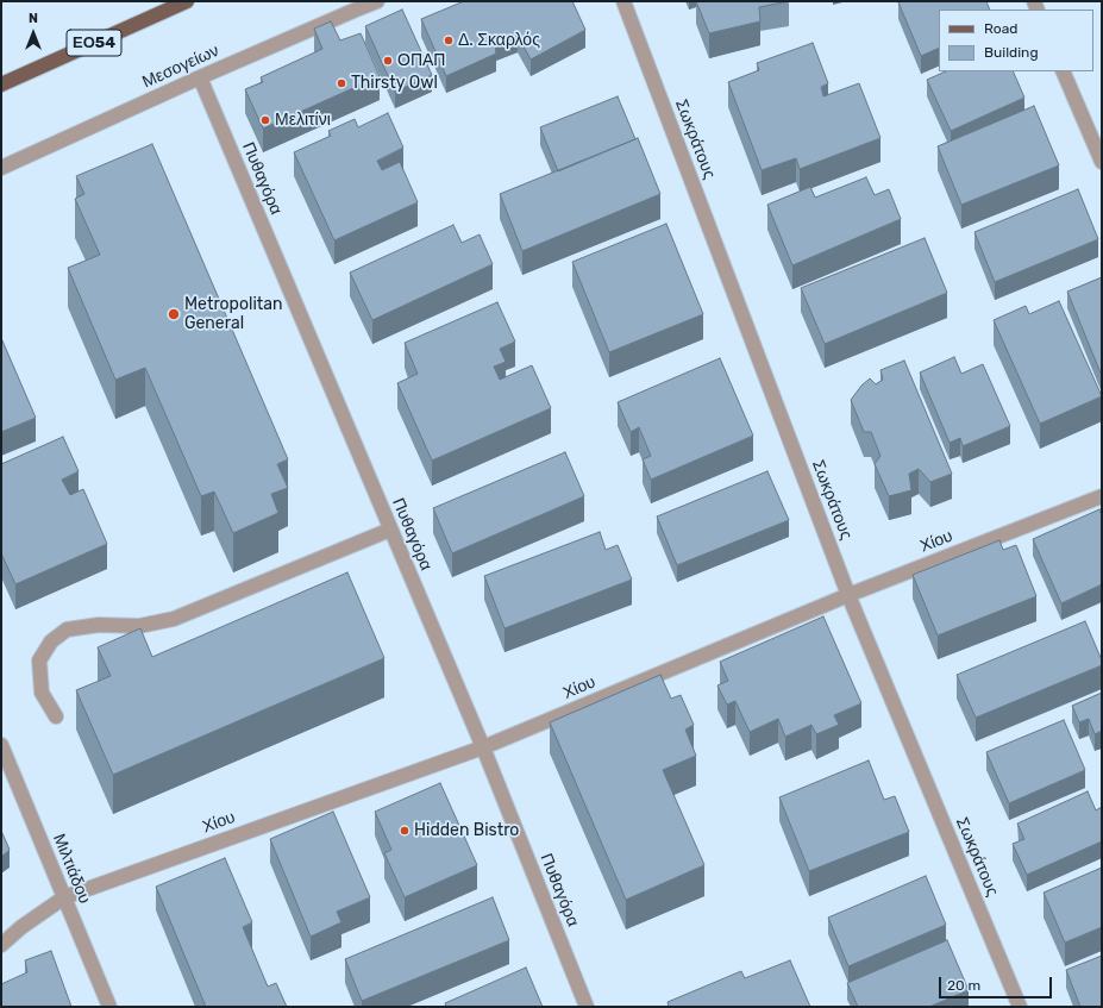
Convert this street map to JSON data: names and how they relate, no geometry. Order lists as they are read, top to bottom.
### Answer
{
  "streets": {
    "main road": ["ΕΟ54"],
    "street": [
      "Μεσογείων",
      "Σωκράτους",
      "Πυθαγόρα",
      "Χίου",
      "Μιλτιάδου"
    ]
  },
  "crossings": [
    ["Μεσογείων", "Πυθαγόρα"],
    ["Σωκράτους", "Χίου"],
    ["Πυθαγόρα", "Χίου"],
    ["Χίου", "Μιλτιάδου"]
  ],
  "places": [
    "Δ. Σκαρλός",
    "ΟΠΑΠ",
    "Thirsty Owl",
    "Μελιτίνι",
    "Metropolitan General",
    "Hidden Bistro"
  ],
  "legend": ["Road", "Building"],
  "scale_bar": "20 m",
  "north": "top"
}
